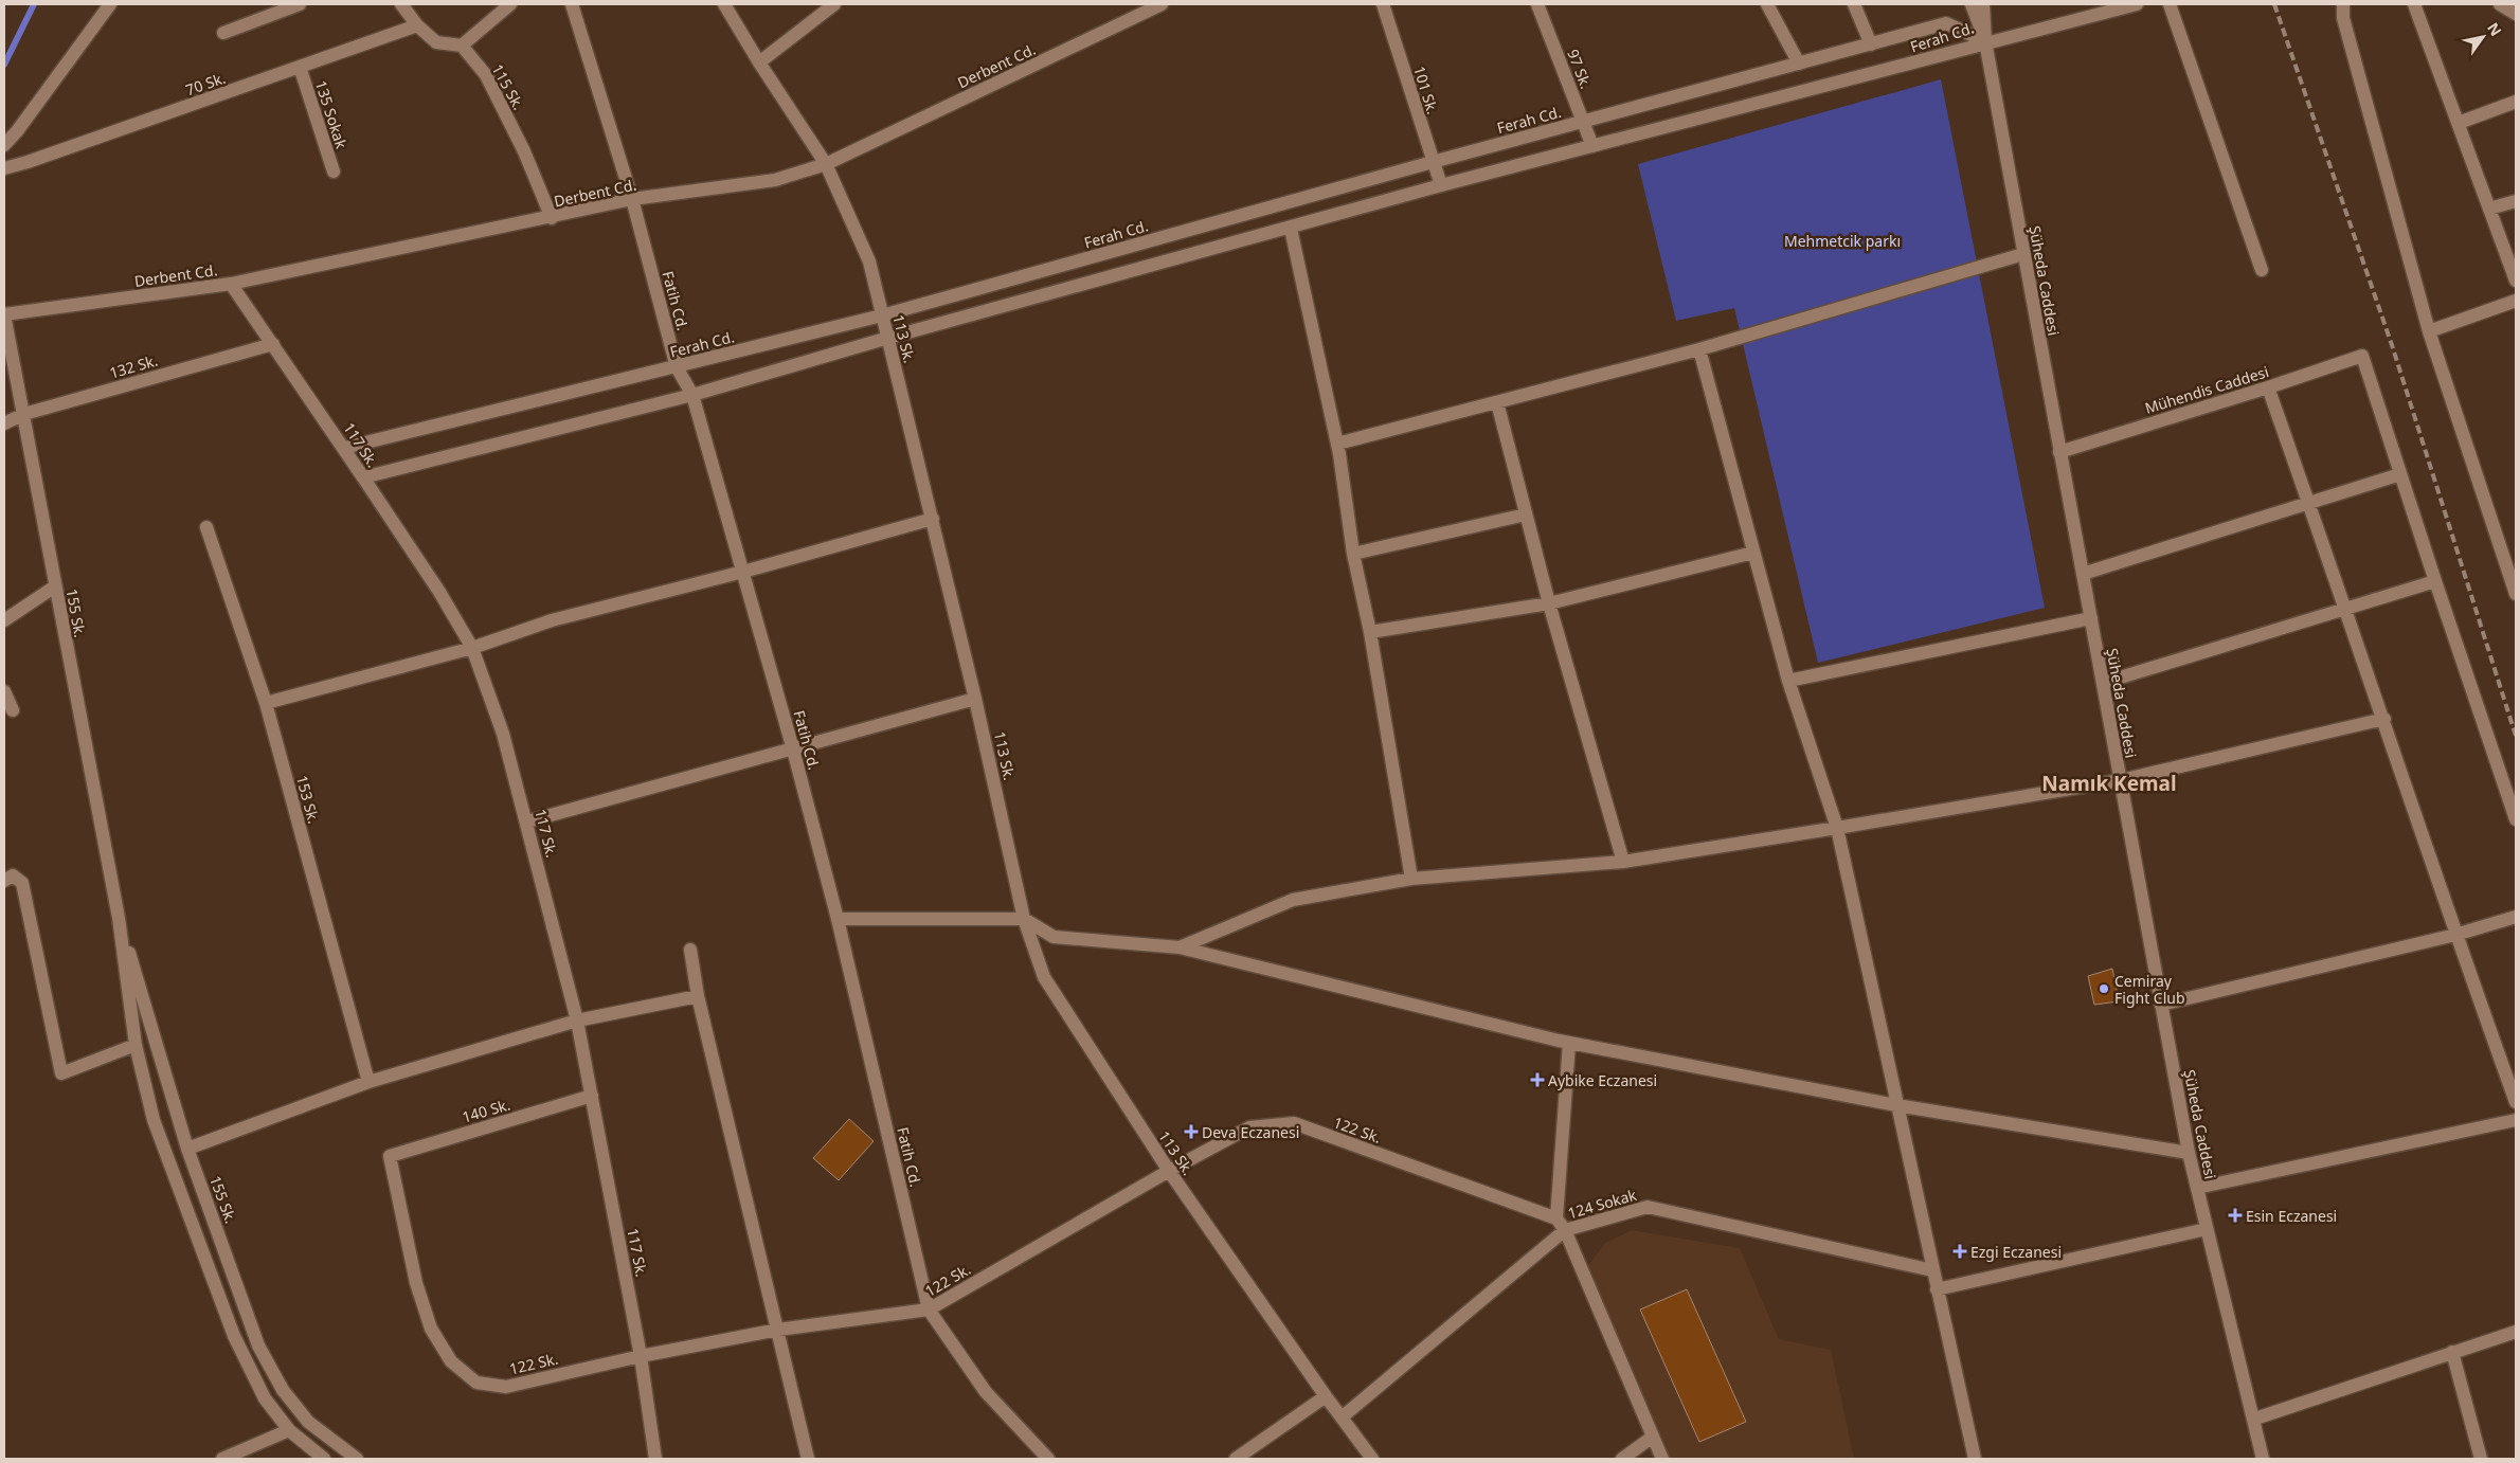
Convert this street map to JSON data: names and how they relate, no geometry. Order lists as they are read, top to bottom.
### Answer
{
  "streets": {
    "street": [
      "Ferah Cd.",
      "Derbent Cd.",
      "97 Sk.",
      "70 Sk.",
      "115 Sk.",
      "101 Sk.",
      "135 Sokak",
      "Şüheda Caddesi",
      "Fatih Cd.",
      "113 Sk.",
      "132 Sk.",
      "Mühendis Caddesi",
      "117 Sk.",
      "155 Sk.",
      "153 Sk.",
      "140 Sk.",
      "122 Sk.",
      "124 Sokak"
    ]
  },
  "crossings": [
    ["Ferah Cd.", "97 Sk."],
    ["Ferah Cd.", "101 Sk."],
    ["Ferah Cd.", "Şüheda Caddesi"],
    ["Ferah Cd.", "Fatih Cd."],
    ["Ferah Cd.", "113 Sk."],
    ["Ferah Cd.", "117 Sk."],
    ["Derbent Cd.", "115 Sk."],
    ["Derbent Cd.", "Fatih Cd."],
    ["Derbent Cd.", "113 Sk."],
    ["Derbent Cd.", "117 Sk."],
    ["Derbent Cd.", "155 Sk."],
    ["70 Sk.", "135 Sokak"],
    ["Şüheda Caddesi", "Mühendis Caddesi"],
    ["Fatih Cd.", "122 Sk."],
    ["113 Sk.", "122 Sk."],
    ["113 Sk.", "124 Sokak"],
    ["132 Sk.", "117 Sk."],
    ["132 Sk.", "155 Sk."],
    ["117 Sk.", "140 Sk."],
    ["117 Sk.", "122 Sk."],
    ["140 Sk.", "122 Sk."]
  ],
  "districts": ["Namık Kemal"],
  "parks": ["Mehmetcik parkı"],
  "places": {
    "other": ["Cemiray Fight Club"],
    "health": [
      "Aybike Eczanesi",
      "Deva Eczanesi",
      "Esin Eczanesi",
      "Ezgi Eczanesi"
    ]
  },
  "north": "top right"
}
